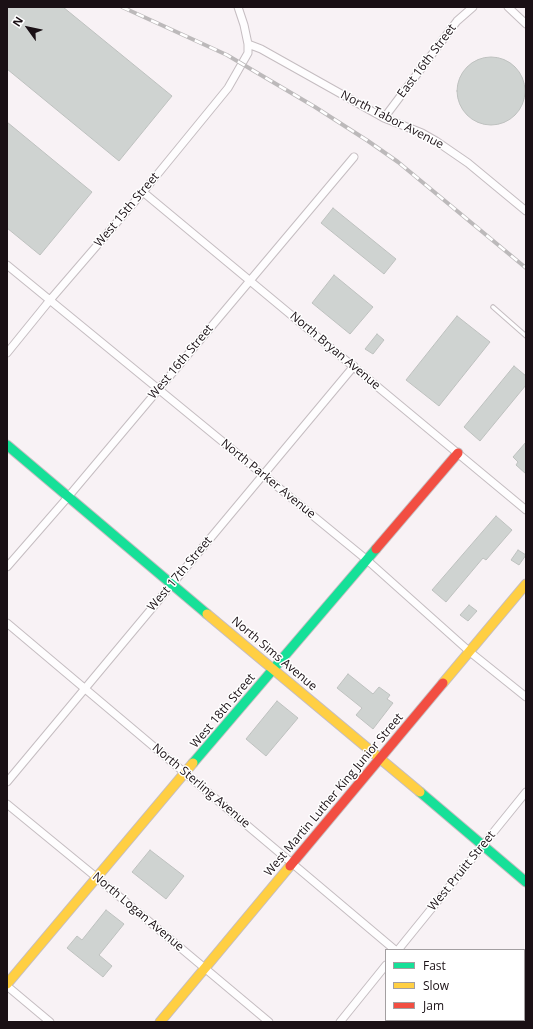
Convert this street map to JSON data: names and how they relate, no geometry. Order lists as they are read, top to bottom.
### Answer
{
  "streets": {
    "street": [
      "East 16th Street",
      "North Tabor Avenue",
      "West 15th Street",
      "North Bryan Avenue",
      "West 16th Street",
      "North Parker Avenue",
      "West 17th Street",
      "North Sims Avenue",
      "West 18th Street",
      "North Sterling Avenue",
      "West Martin Luther King Junior Street",
      "West Pruitt Street",
      "North Logan Avenue"
    ]
  },
  "crossings": [
    ["East 16th Street", "North Tabor Avenue"],
    ["North Tabor Avenue", "West 15th Street"],
    ["West 15th Street", "North Bryan Avenue"],
    ["West 15th Street", "North Parker Avenue"],
    ["North Bryan Avenue", "West 16th Street"],
    ["North Bryan Avenue", "West 17th Street"],
    ["North Bryan Avenue", "West 18th Street"],
    ["West 16th Street", "North Parker Avenue"],
    ["West 16th Street", "North Sims Avenue"],
    ["North Parker Avenue", "West 17th Street"],
    ["North Parker Avenue", "West 18th Street"],
    ["North Parker Avenue", "West Martin Luther King Junior Street"],
    ["West 17th Street", "North Sims Avenue"],
    ["West 17th Street", "North Sterling Avenue"],
    ["North Sims Avenue", "West 18th Street"],
    ["North Sims Avenue", "West Martin Luther King Junior Street"],
    ["North Sims Avenue", "West Pruitt Street"],
    ["West 18th Street", "North Sterling Avenue"],
    ["West 18th Street", "North Logan Avenue"],
    ["North Sterling Avenue", "West Martin Luther King Junior Street"],
    ["West Martin Luther King Junior Street", "North Logan Avenue"]
  ],
  "legend": ["Fast", "Slow", "Jam"],
  "north": "top left"
}
